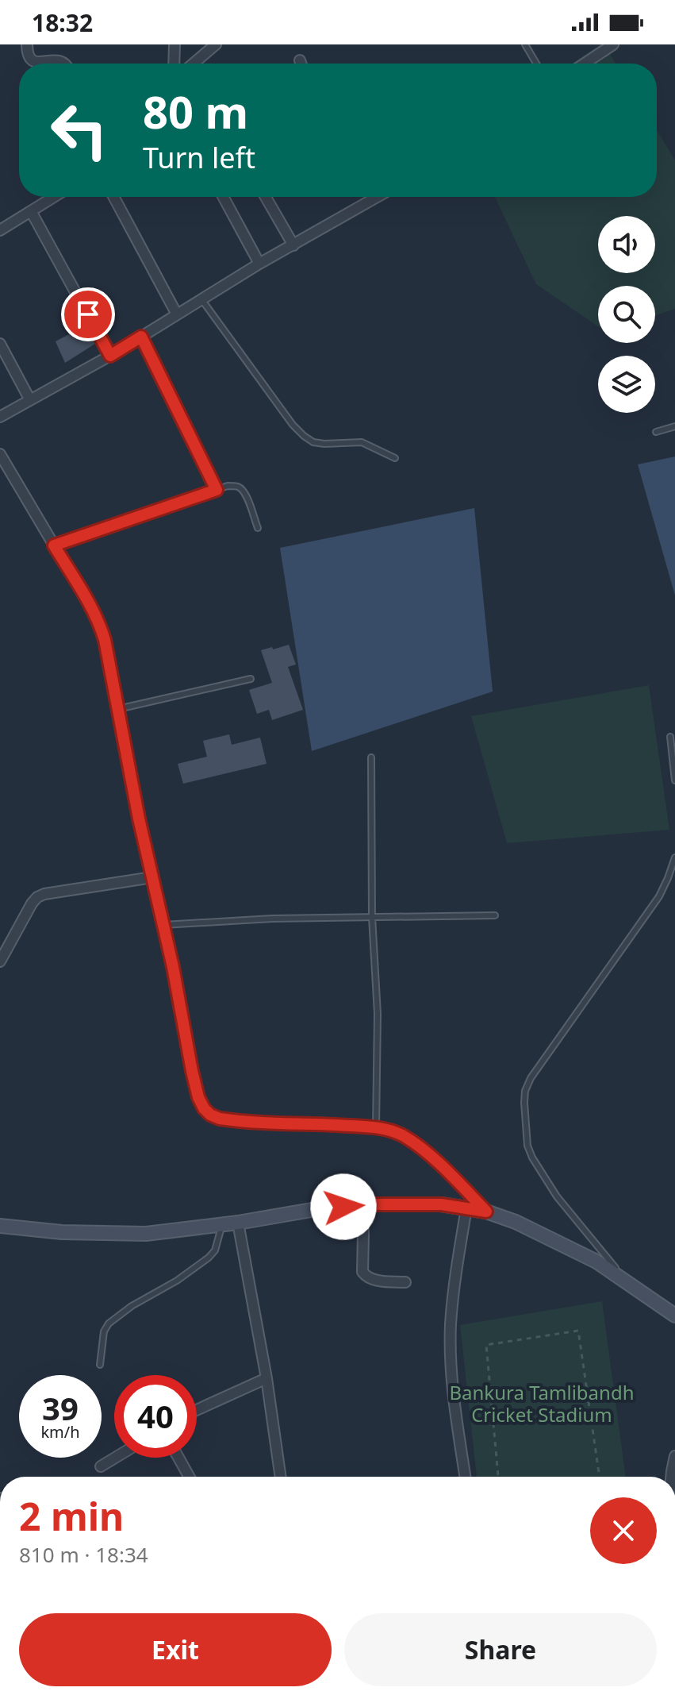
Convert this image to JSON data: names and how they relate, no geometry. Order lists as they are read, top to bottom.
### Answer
{
  "parks": ["Bankura Tamlibandh Cricket Stadium"],
  "page": {
    "status": "18:32",
    "turn": ["80 m", "Turn left"],
    "speed": "39 km/h",
    "limit": "40",
    "heading": ["2 min", "810 m · 18:34"],
    "buttons": ["Exit", "Share"]
  }
}
